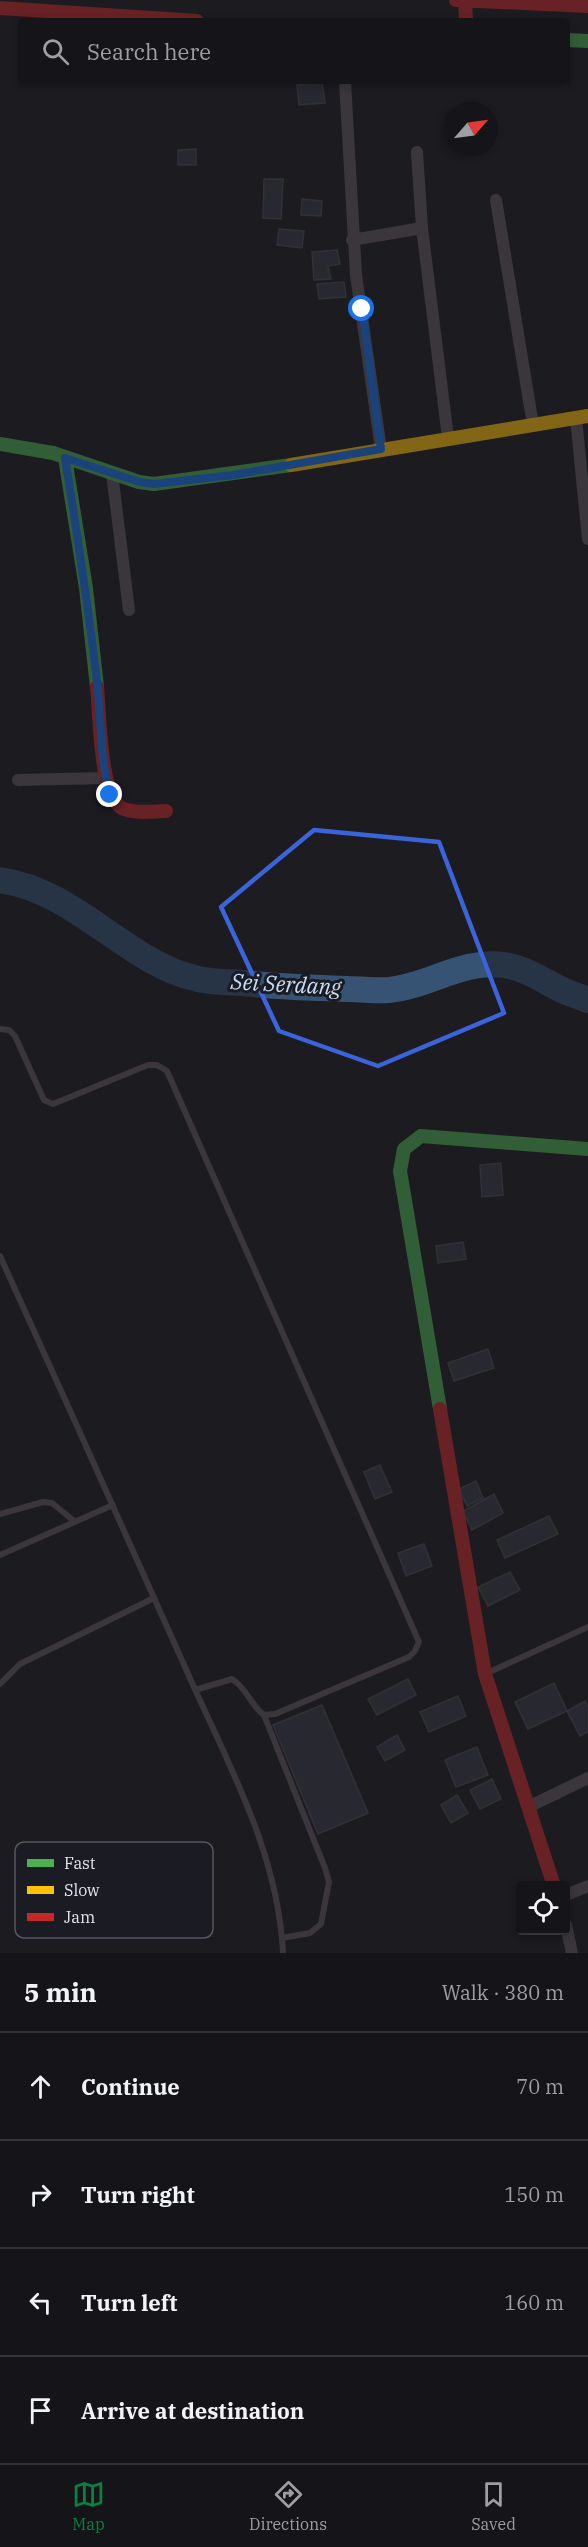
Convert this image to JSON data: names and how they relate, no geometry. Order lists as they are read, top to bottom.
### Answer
{
  "water": ["Sei Serdang"],
  "legend": ["Fast", "Slow", "Jam"],
  "north": "top right",
  "page": {
    "search": "Search here",
    "heading": ["5 min", "Walk · 380 m"],
    "list": [
      ["Continue", "70 m"],
      ["Turn right", "150 m"],
      ["Turn left", "160 m"],
      "Arrive at destination"
    ],
    "nav": ["Map", "Directions", "Saved"]
  }
}
